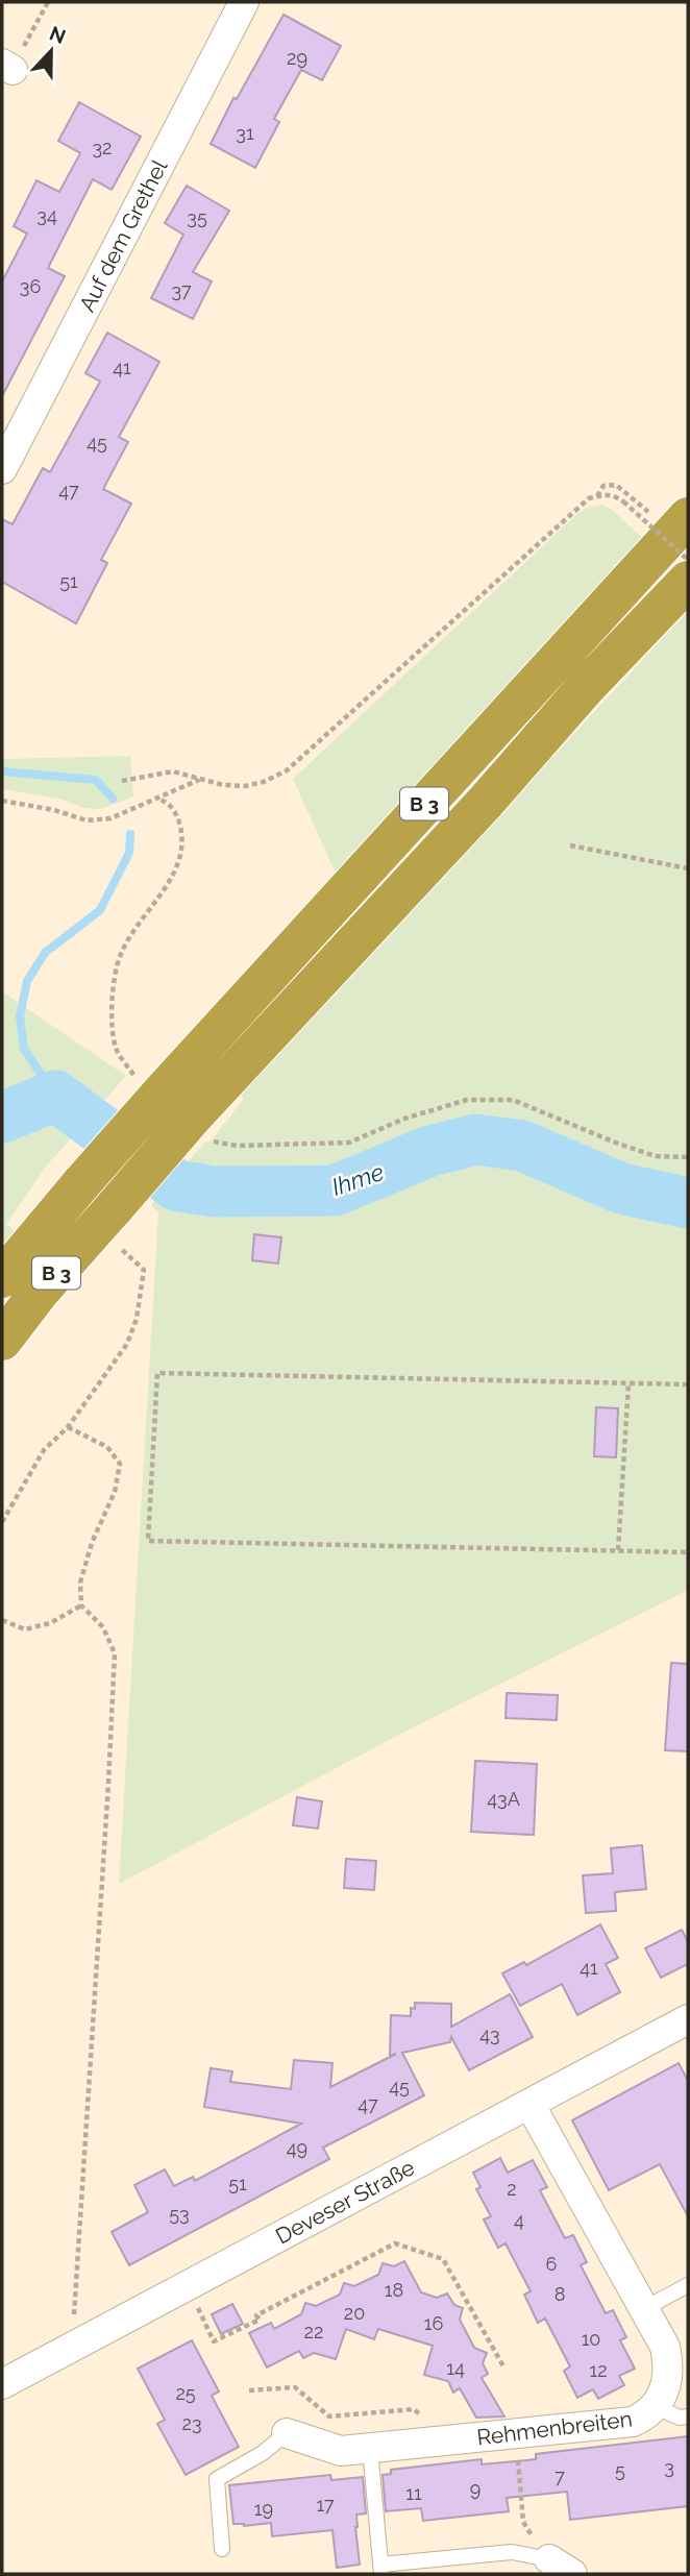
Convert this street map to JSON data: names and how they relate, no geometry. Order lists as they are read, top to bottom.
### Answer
{
  "streets": {
    "highway": ["B 3"],
    "street": ["Auf dem Grethel", "Deveser Straße", "Rehmenbreiten"]
  },
  "crossings": [
    ["Deveser Straße", "Rehmenbreiten"]
  ],
  "water": ["Ihme"],
  "house_numbers": [
    "29",
    "31",
    "32",
    "34",
    "35",
    "36",
    "37",
    "41",
    "45",
    "47",
    "51",
    "43A",
    "41",
    "43",
    "45",
    "47",
    "49",
    "51",
    "2",
    "53",
    "4",
    "6",
    "18",
    "8",
    "20",
    "16",
    "22",
    "10",
    "14",
    "12",
    "25",
    "23",
    "3",
    "5",
    "7",
    "9",
    "11",
    "17",
    "19"
  ],
  "north": "top"
}
